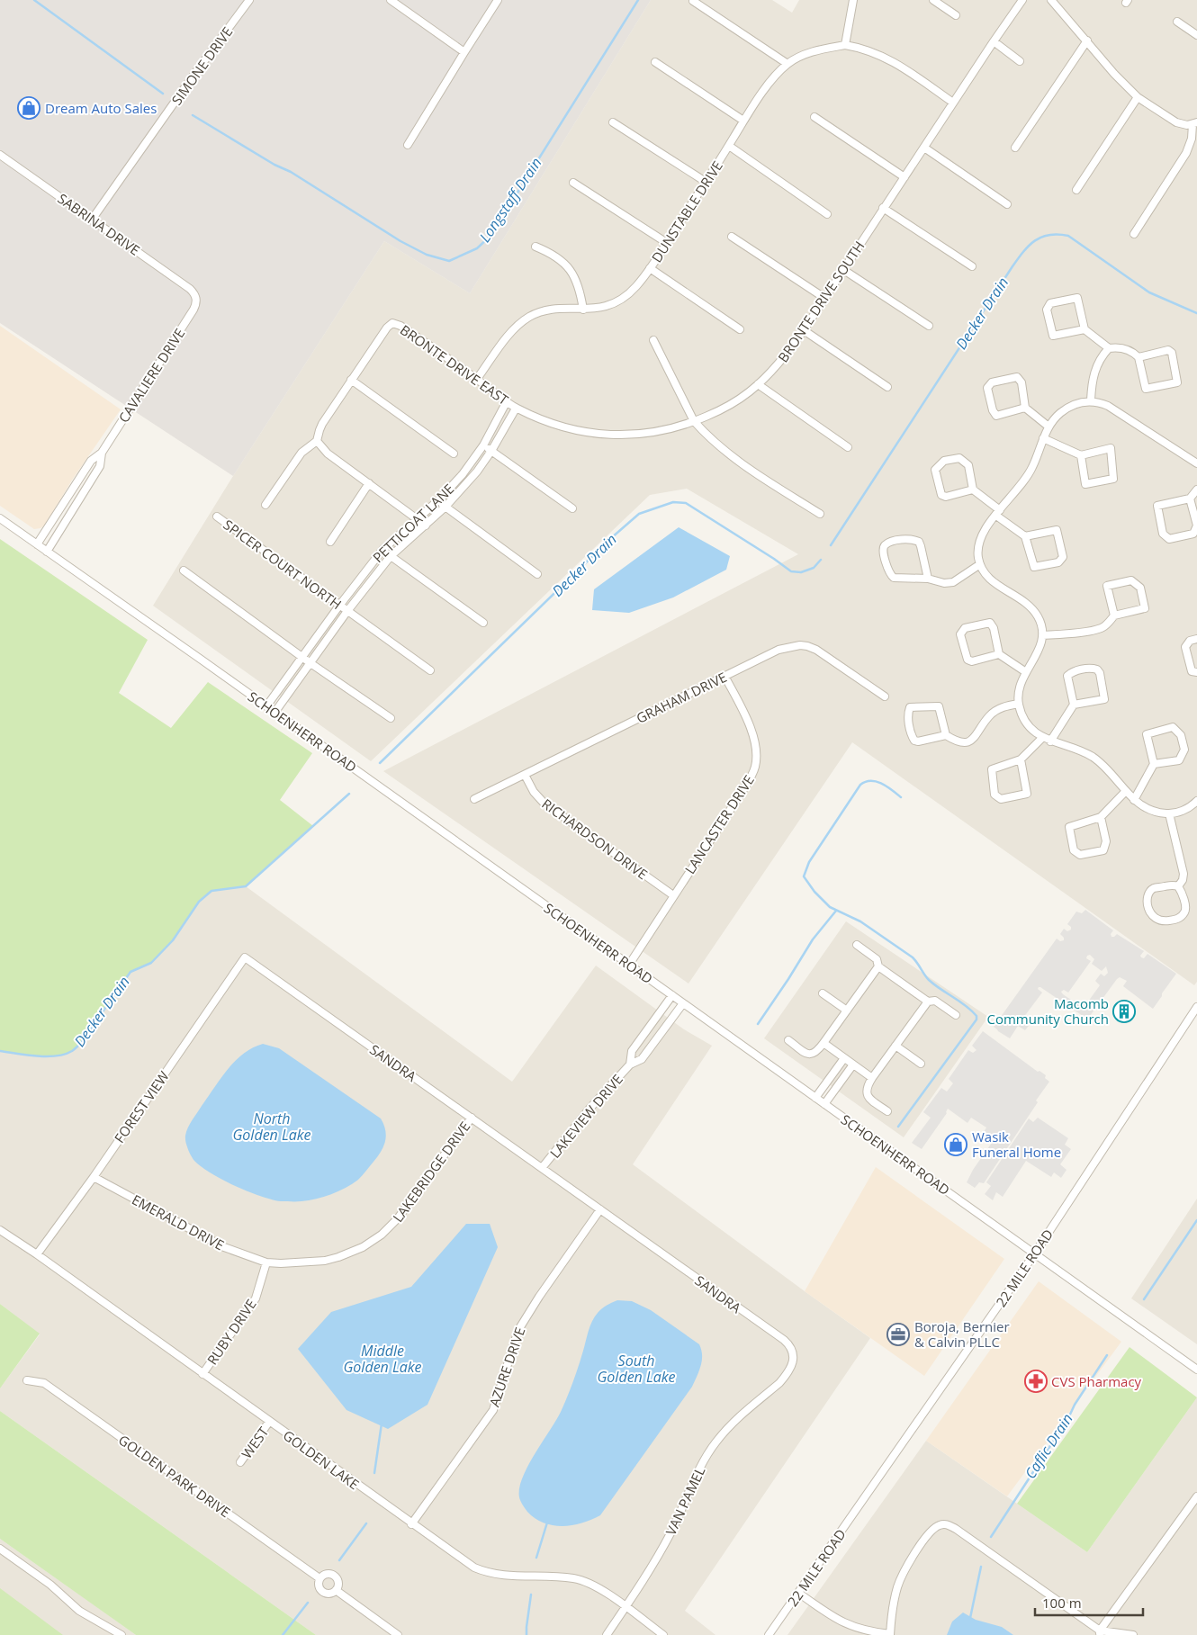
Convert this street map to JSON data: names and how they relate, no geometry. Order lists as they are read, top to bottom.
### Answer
{
  "streets": {
    "street": [
      "SIMONE DRIVE",
      "DUNSTABLE DRIVE",
      "SABRINA DRIVE",
      "BRONTE DRIVE SOUTH",
      "BRONTE DRIVE EAST",
      "CAVALIERE DRIVE",
      "PETTICOAT LANE",
      "SPICER COURT NORTH",
      "GRAHAM DRIVE",
      "SCHOENHERR ROAD",
      "LANCASTER DRIVE",
      "RICHARDSON DRIVE",
      "SANDRA",
      "FOREST VIEW",
      "LAKEVIEW DRIVE",
      "LAKEBRIDGE DRIVE",
      "EMERALD DRIVE",
      "22 MILE ROAD",
      "RUBY DRIVE",
      "AZURE DRIVE",
      "WEST",
      "GOLDEN LAKE",
      "GOLDEN PARK DRIVE",
      "VAN PAMEL"
    ]
  },
  "crossings": [
    ["SIMONE DRIVE", "SABRINA DRIVE"],
    ["DUNSTABLE DRIVE", "BRONTE DRIVE EAST"],
    ["SABRINA DRIVE", "CAVALIERE DRIVE"],
    ["BRONTE DRIVE SOUTH", "BRONTE DRIVE EAST"],
    ["BRONTE DRIVE SOUTH", "PETTICOAT LANE"],
    ["BRONTE DRIVE EAST", "PETTICOAT LANE"],
    ["CAVALIERE DRIVE", "SCHOENHERR ROAD"],
    ["PETTICOAT LANE", "SPICER COURT NORTH"],
    ["PETTICOAT LANE", "SCHOENHERR ROAD"],
    ["GRAHAM DRIVE", "LANCASTER DRIVE"],
    ["GRAHAM DRIVE", "RICHARDSON DRIVE"],
    ["SCHOENHERR ROAD", "LANCASTER DRIVE"],
    ["SCHOENHERR ROAD", "LAKEVIEW DRIVE"],
    ["SCHOENHERR ROAD", "22 MILE ROAD"],
    ["LANCASTER DRIVE", "RICHARDSON DRIVE"],
    ["SANDRA", "FOREST VIEW"],
    ["SANDRA", "LAKEVIEW DRIVE"],
    ["SANDRA", "LAKEBRIDGE DRIVE"],
    ["SANDRA", "AZURE DRIVE"],
    ["SANDRA", "VAN PAMEL"],
    ["FOREST VIEW", "EMERALD DRIVE"],
    ["FOREST VIEW", "GOLDEN LAKE"],
    ["LAKEBRIDGE DRIVE", "EMERALD DRIVE"],
    ["LAKEBRIDGE DRIVE", "RUBY DRIVE"],
    ["EMERALD DRIVE", "RUBY DRIVE"],
    ["RUBY DRIVE", "GOLDEN LAKE"],
    ["AZURE DRIVE", "GOLDEN LAKE"],
    ["WEST", "GOLDEN LAKE"],
    ["GOLDEN LAKE", "VAN PAMEL"]
  ],
  "water": [
    "Longstaff Drain",
    "Decker Drain",
    "North Golden Lake",
    "Middle Golden Lake",
    "South Golden Lake",
    "Caflic Drain"
  ],
  "places": {
    "shop": ["Dream Auto Sales", "Wasik Funeral Home"],
    "building": ["Macomb Community Church"],
    "office": ["Boroja, Bernier & Calvin PLLC"],
    "pharmacy": ["CVS Pharmacy"]
  },
  "scale_bar": "100 m"
}
